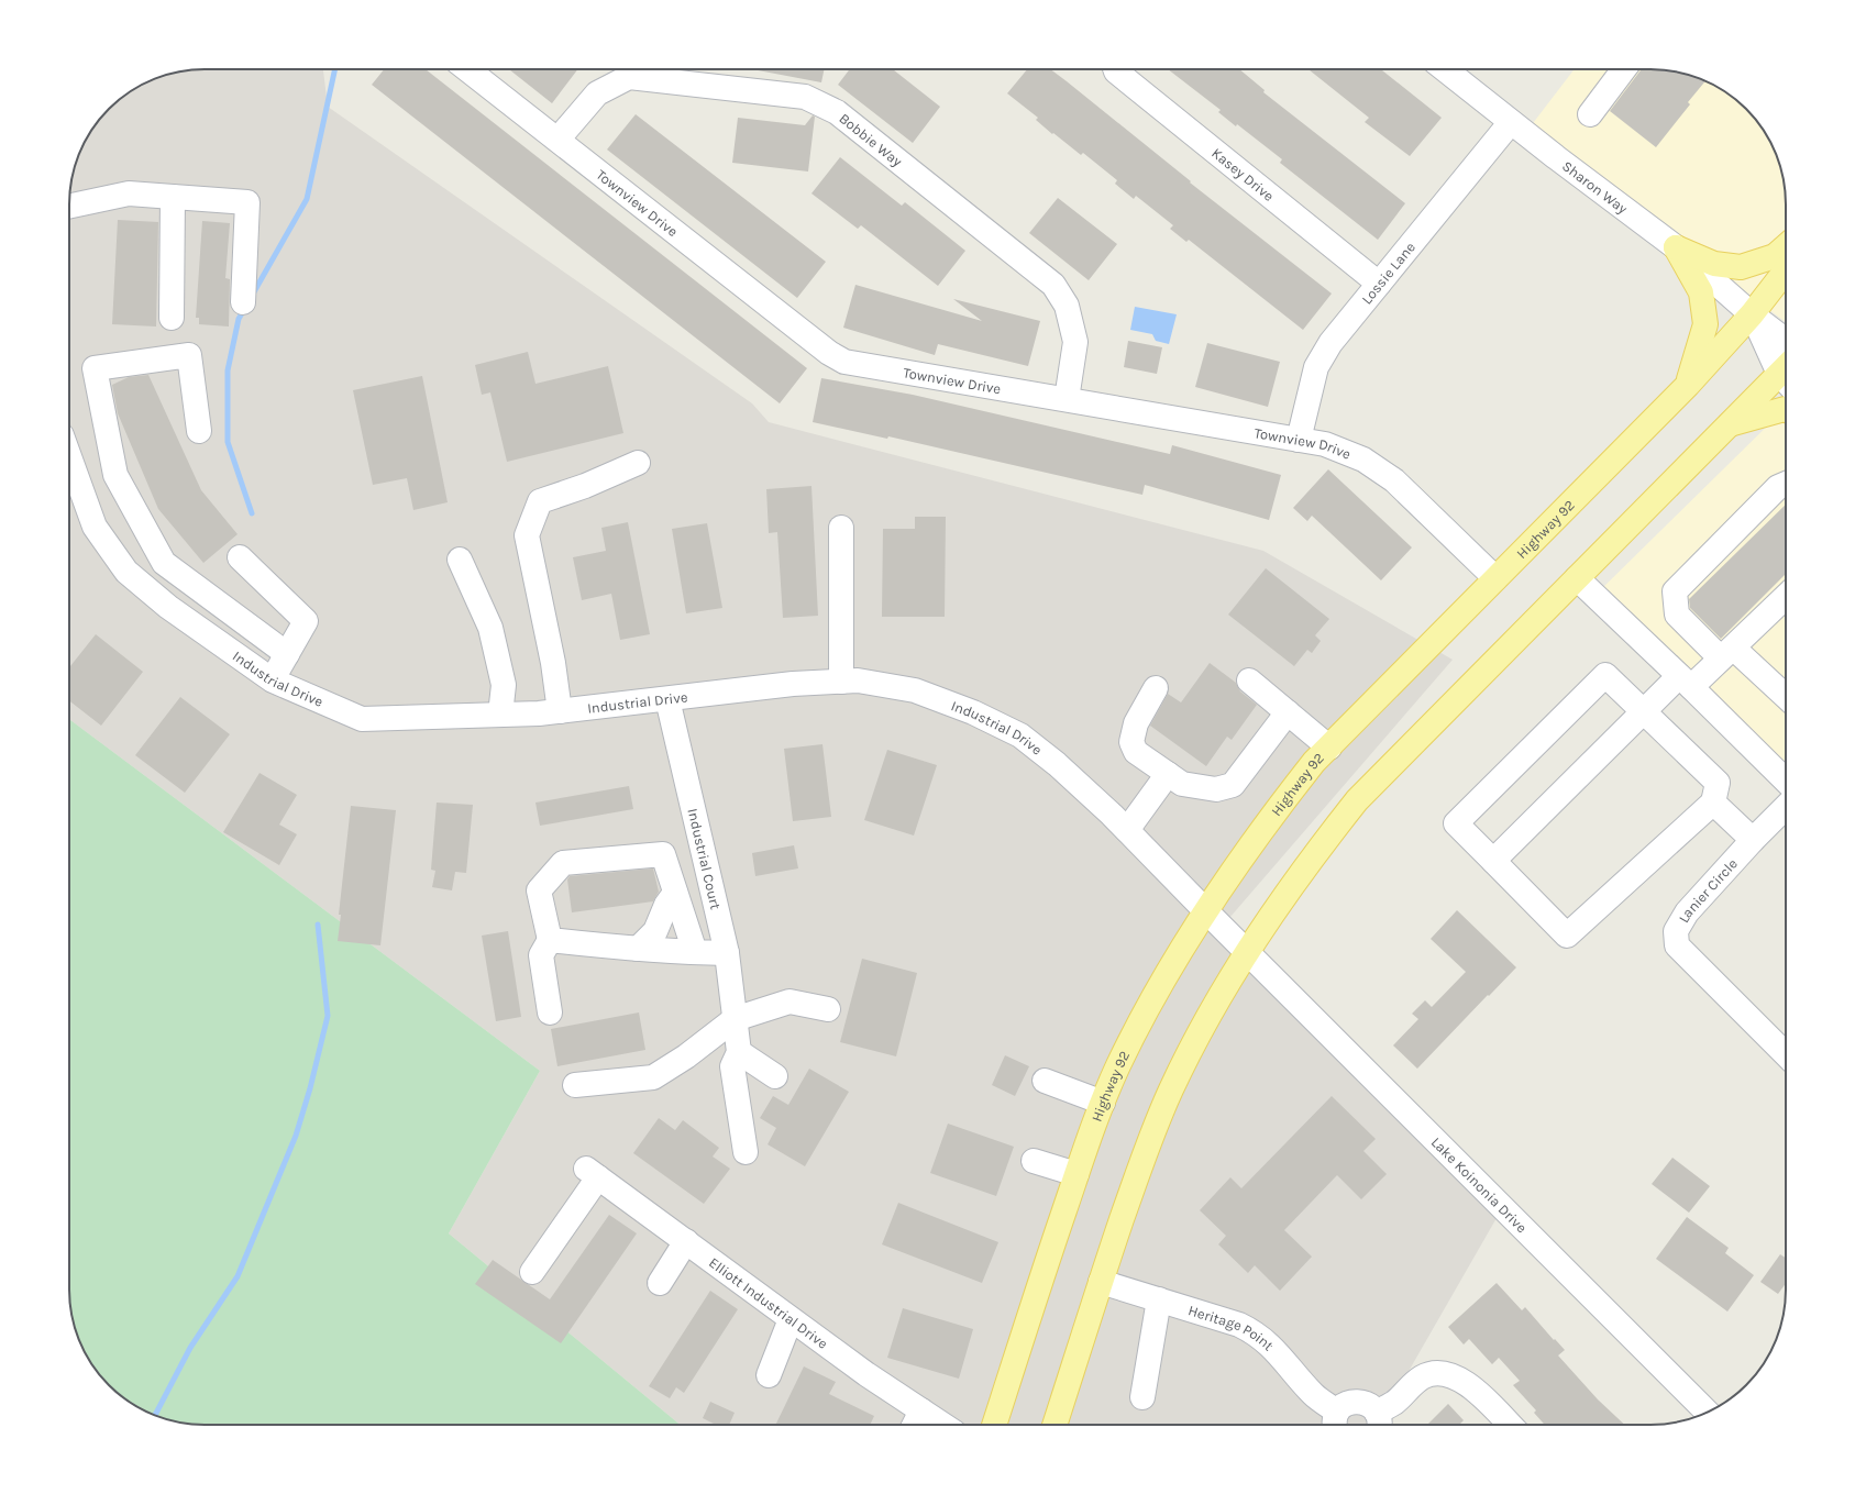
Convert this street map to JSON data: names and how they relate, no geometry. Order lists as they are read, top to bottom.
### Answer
{
  "streets": {
    "main road": ["Highway 92"],
    "street": [
      "Bobbie Way",
      "Kasey Drive",
      "Sharon Way",
      "Townview Drive",
      "Lossie Lane",
      "Industrial Drive",
      "Industrial Court",
      "Lanier Circle",
      "Lake Koinonia Drive",
      "Elliott Industrial Drive",
      "Heritage Point"
    ]
  },
  "crossings": [
    ["Bobbie Way", "Townview Drive"],
    ["Kasey Drive", "Lossie Lane"],
    ["Sharon Way", "Lossie Lane"],
    ["Sharon Way", "Highway 92"],
    ["Townview Drive", "Lossie Lane"],
    ["Townview Drive", "Highway 92"],
    ["Highway 92", "Industrial Drive"],
    ["Industrial Drive", "Industrial Court"],
    ["Industrial Drive", "Lake Koinonia Drive"]
  ]
}
